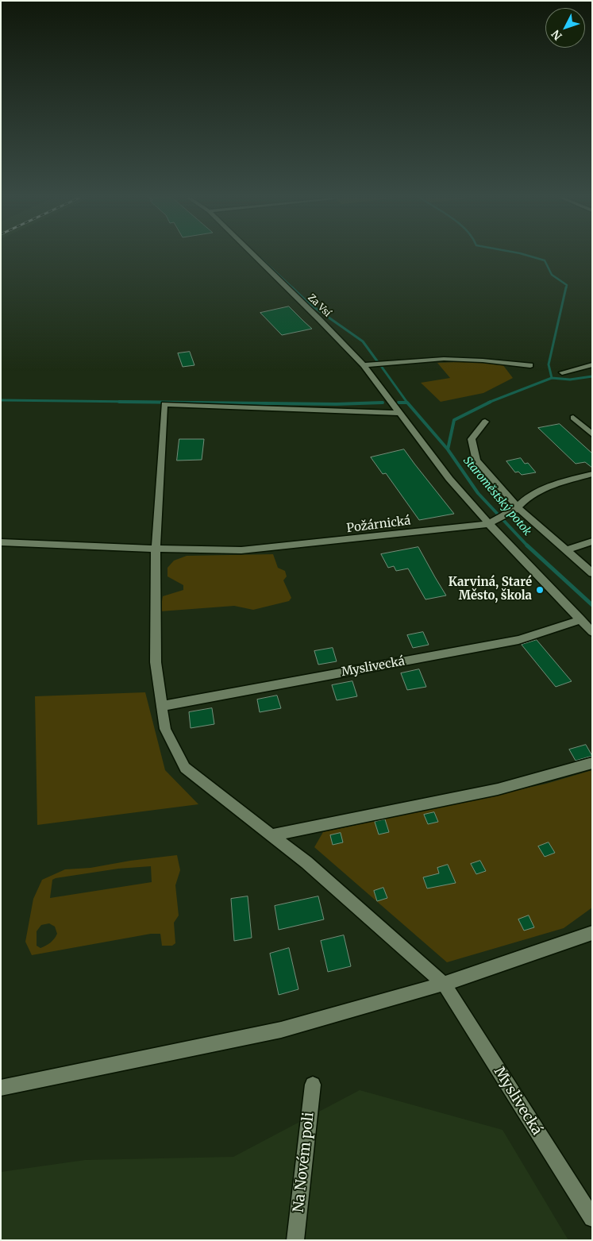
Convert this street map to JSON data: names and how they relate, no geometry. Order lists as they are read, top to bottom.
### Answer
{
  "streets": {
    "street": [
      "Za Vsí",
      "Požárnická",
      "Myslivecká",
      "Na Novém poli"
    ]
  },
  "crossings": [
    ["Za Vsí", "Požárnická"],
    ["Za Vsí", "Myslivecká"],
    ["Požárnická", "Myslivecká"]
  ],
  "water": ["Staroměstský potok"],
  "places": ["Karviná, Staré Město, škola"],
  "north": "bottom left"
}
